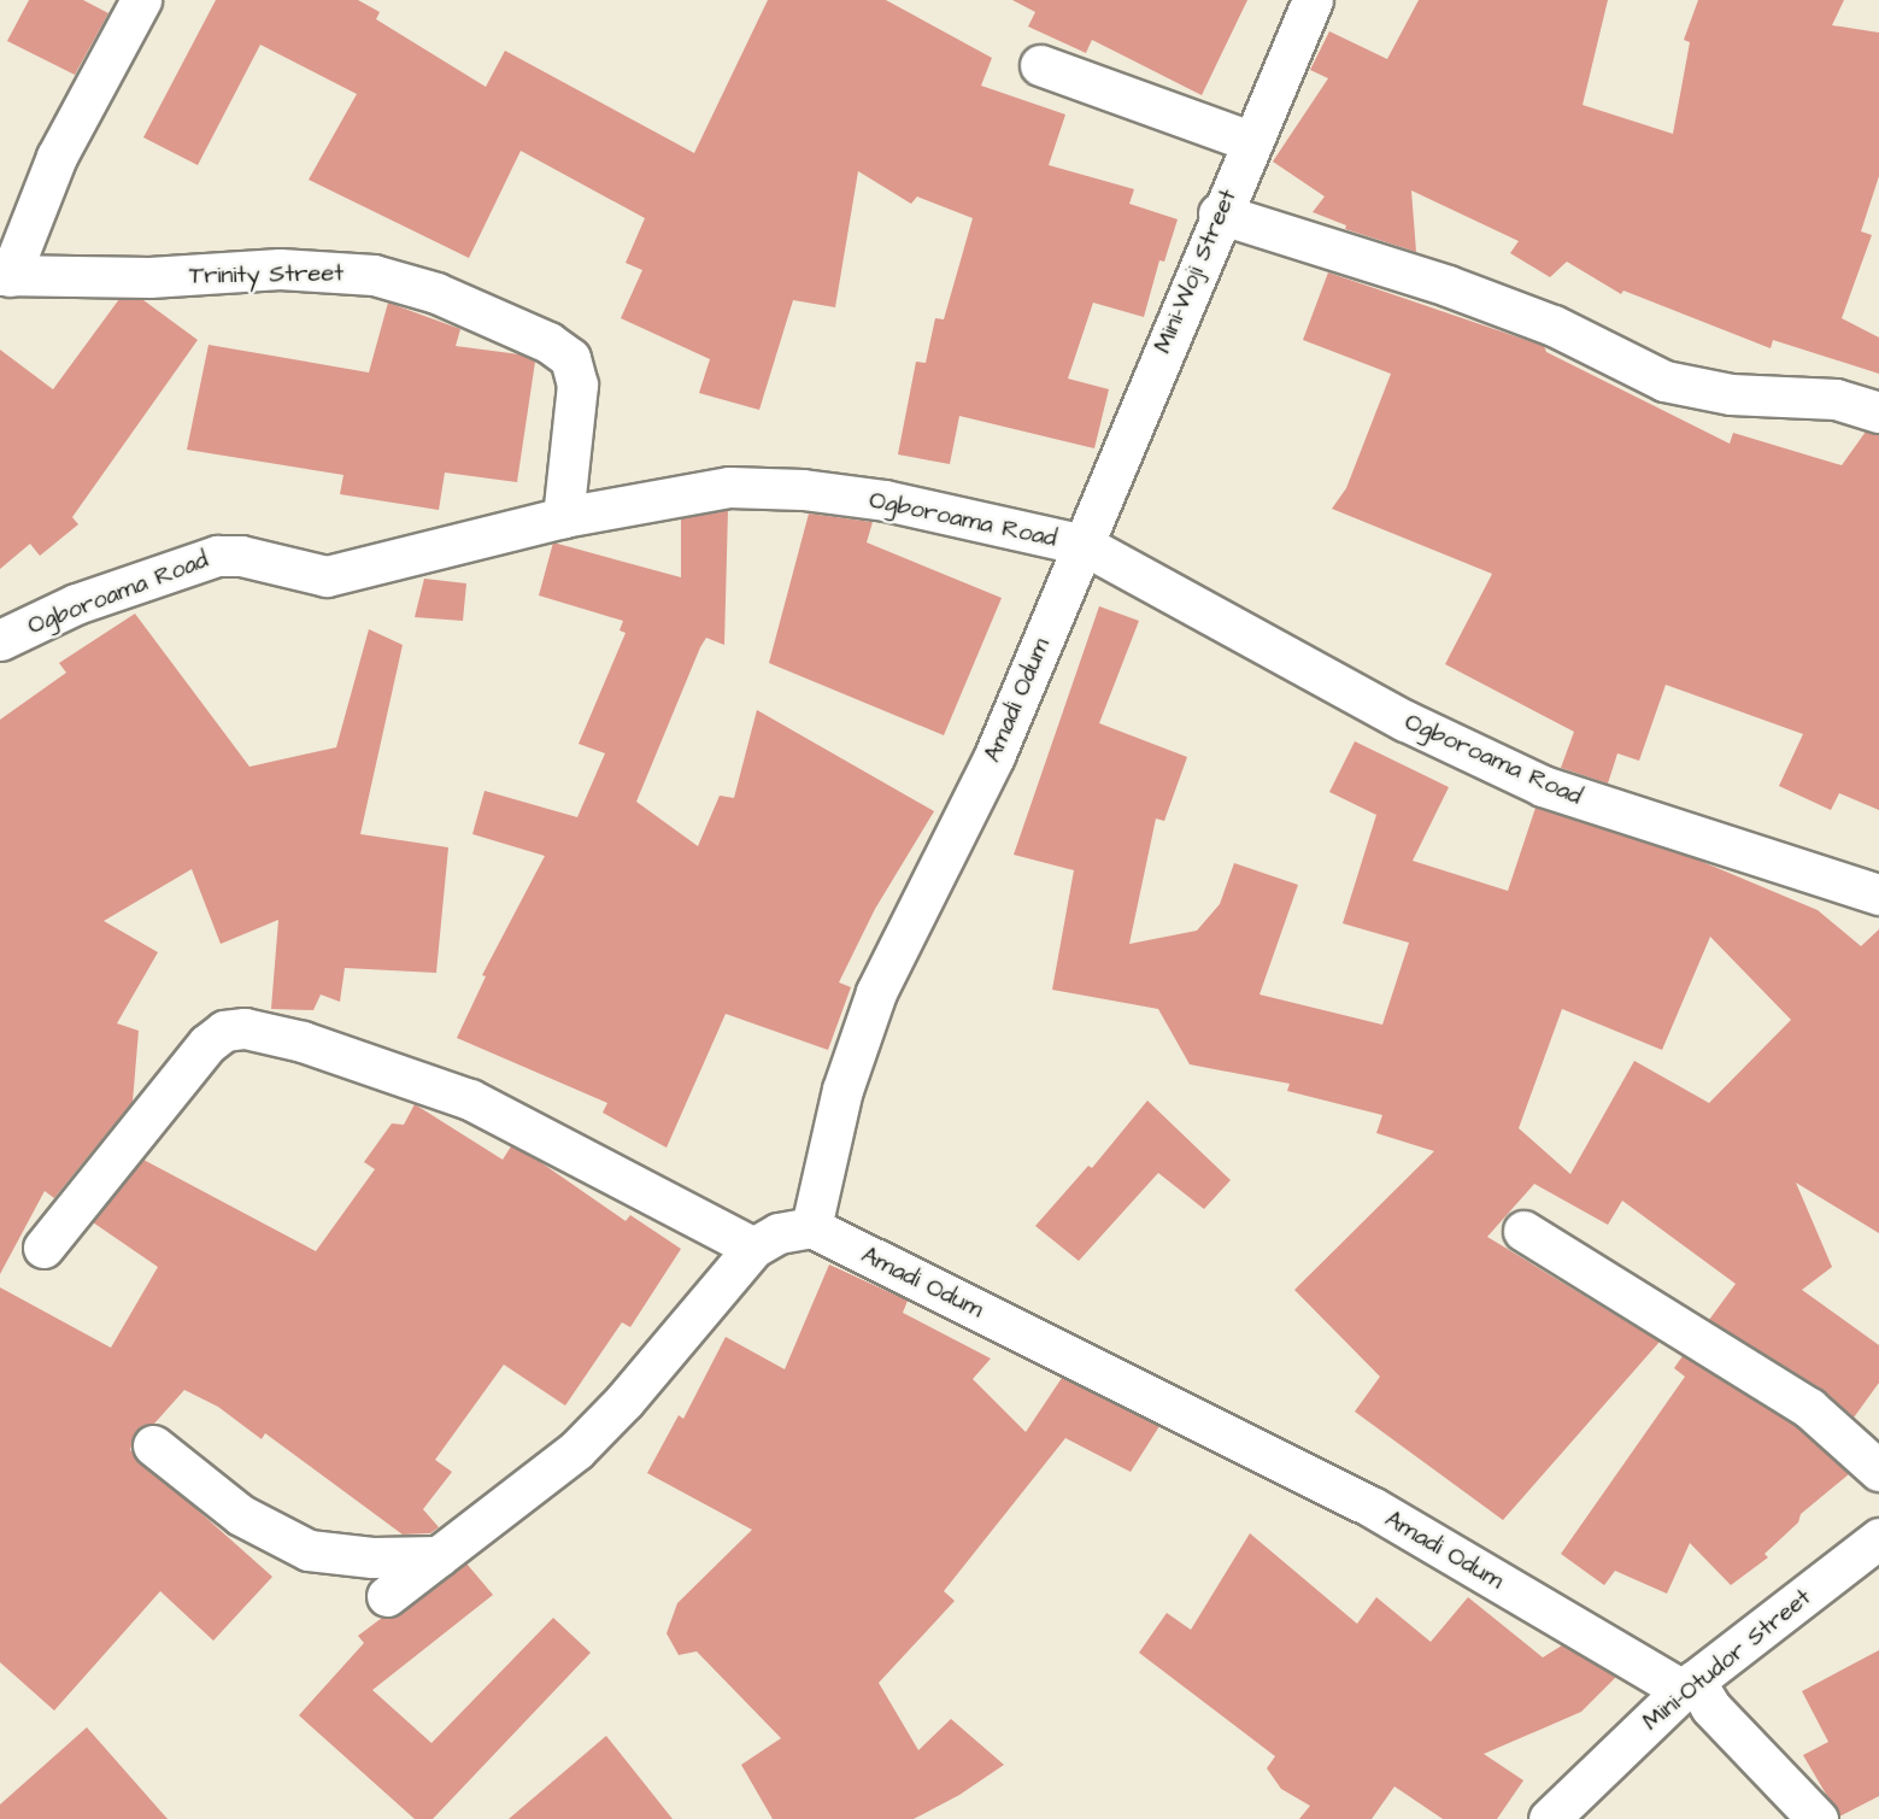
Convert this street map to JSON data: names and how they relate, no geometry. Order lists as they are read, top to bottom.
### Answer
{
  "streets": {
    "street": [
      "Mini-Woji Street",
      "Trinity Street",
      "Ogboroama Road",
      "Amadi Odum",
      "Mini-Otudor Street"
    ]
  },
  "crossings": [
    ["Mini-Woji Street", "Ogboroama Road"],
    ["Mini-Woji Street", "Amadi Odum"],
    ["Trinity Street", "Ogboroama Road"],
    ["Ogboroama Road", "Amadi Odum"],
    ["Amadi Odum", "Mini-Otudor Street"]
  ]
}
